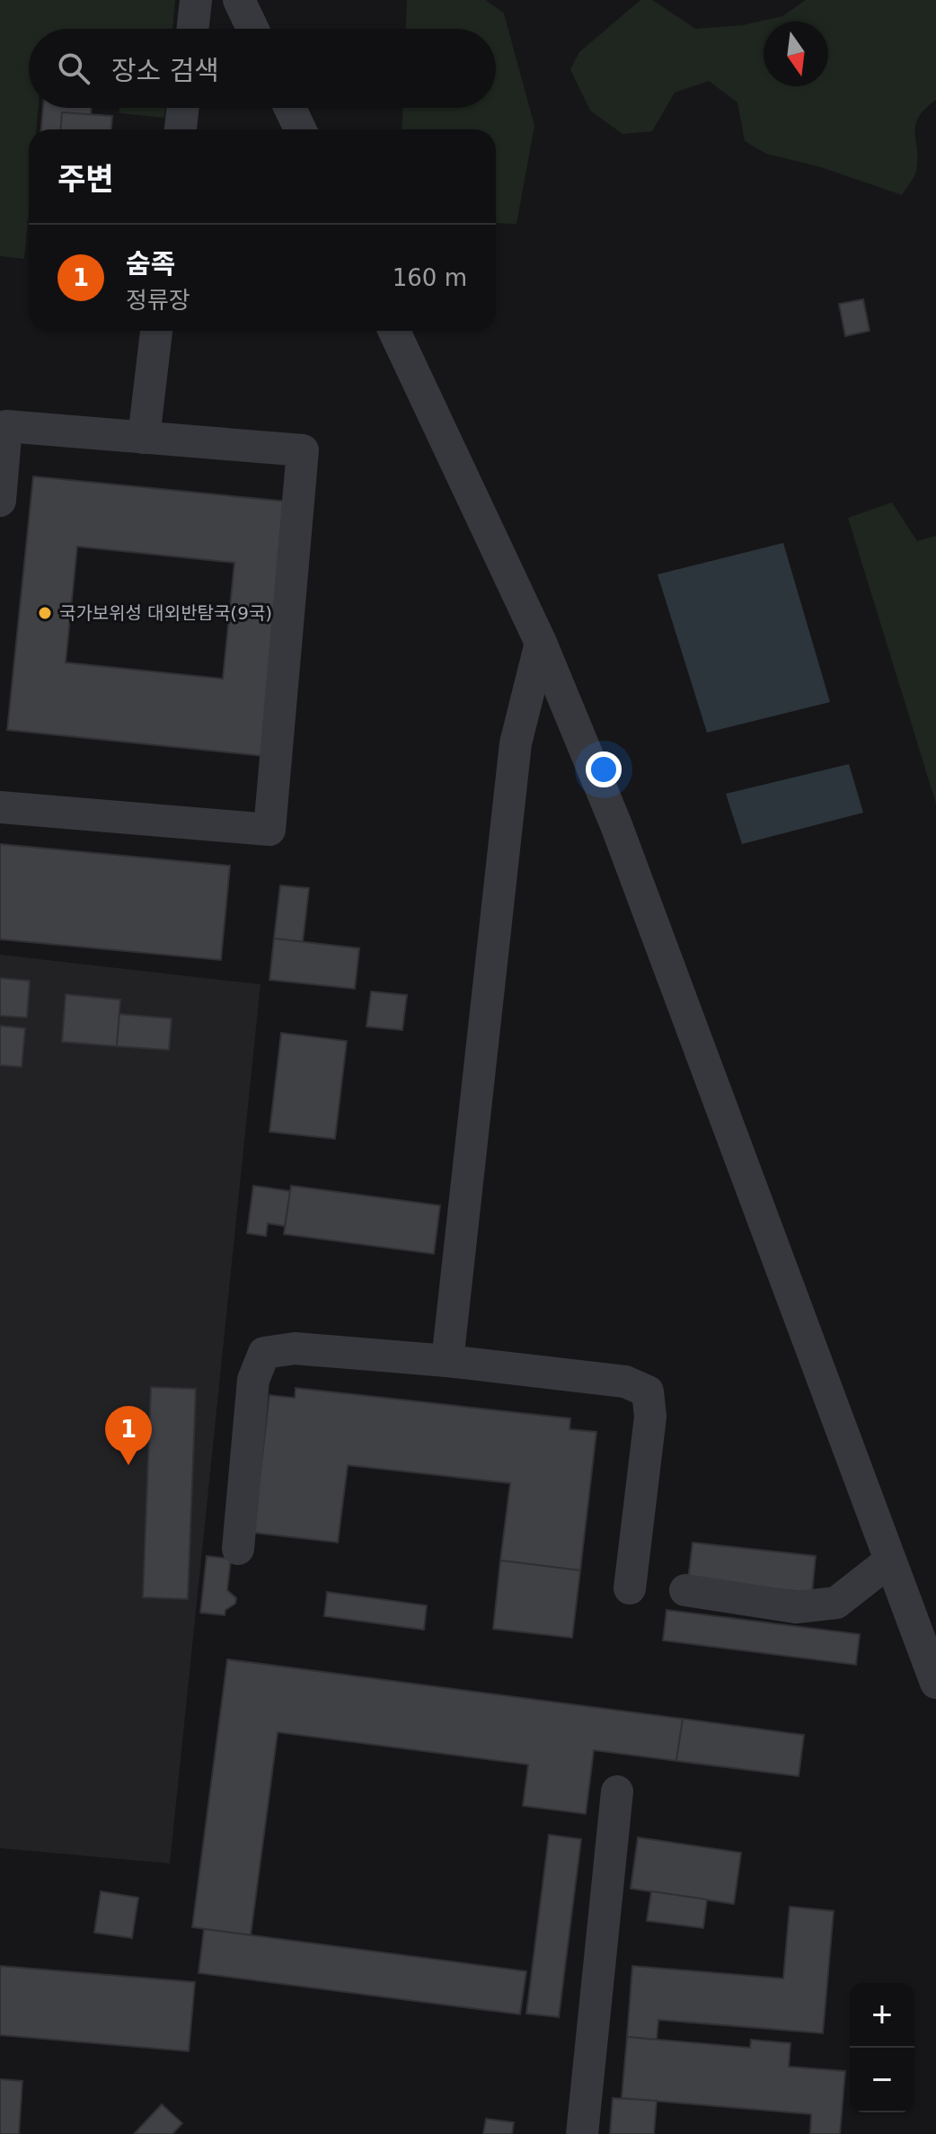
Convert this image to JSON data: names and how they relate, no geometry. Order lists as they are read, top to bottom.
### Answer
{
  "places": ["국가보위성 대외반탐국(9국)"],
  "north": "bottom",
  "page": {
    "search": "장소 검색",
    "heading": "주변",
    "list": [
      {
        "mark": "1",
        "name": "숨족",
        "note": "정류장",
        "value": "160 m"
      }
    ],
    "pins": "1",
    "map_buttons": ["+", "−"]
  }
}
